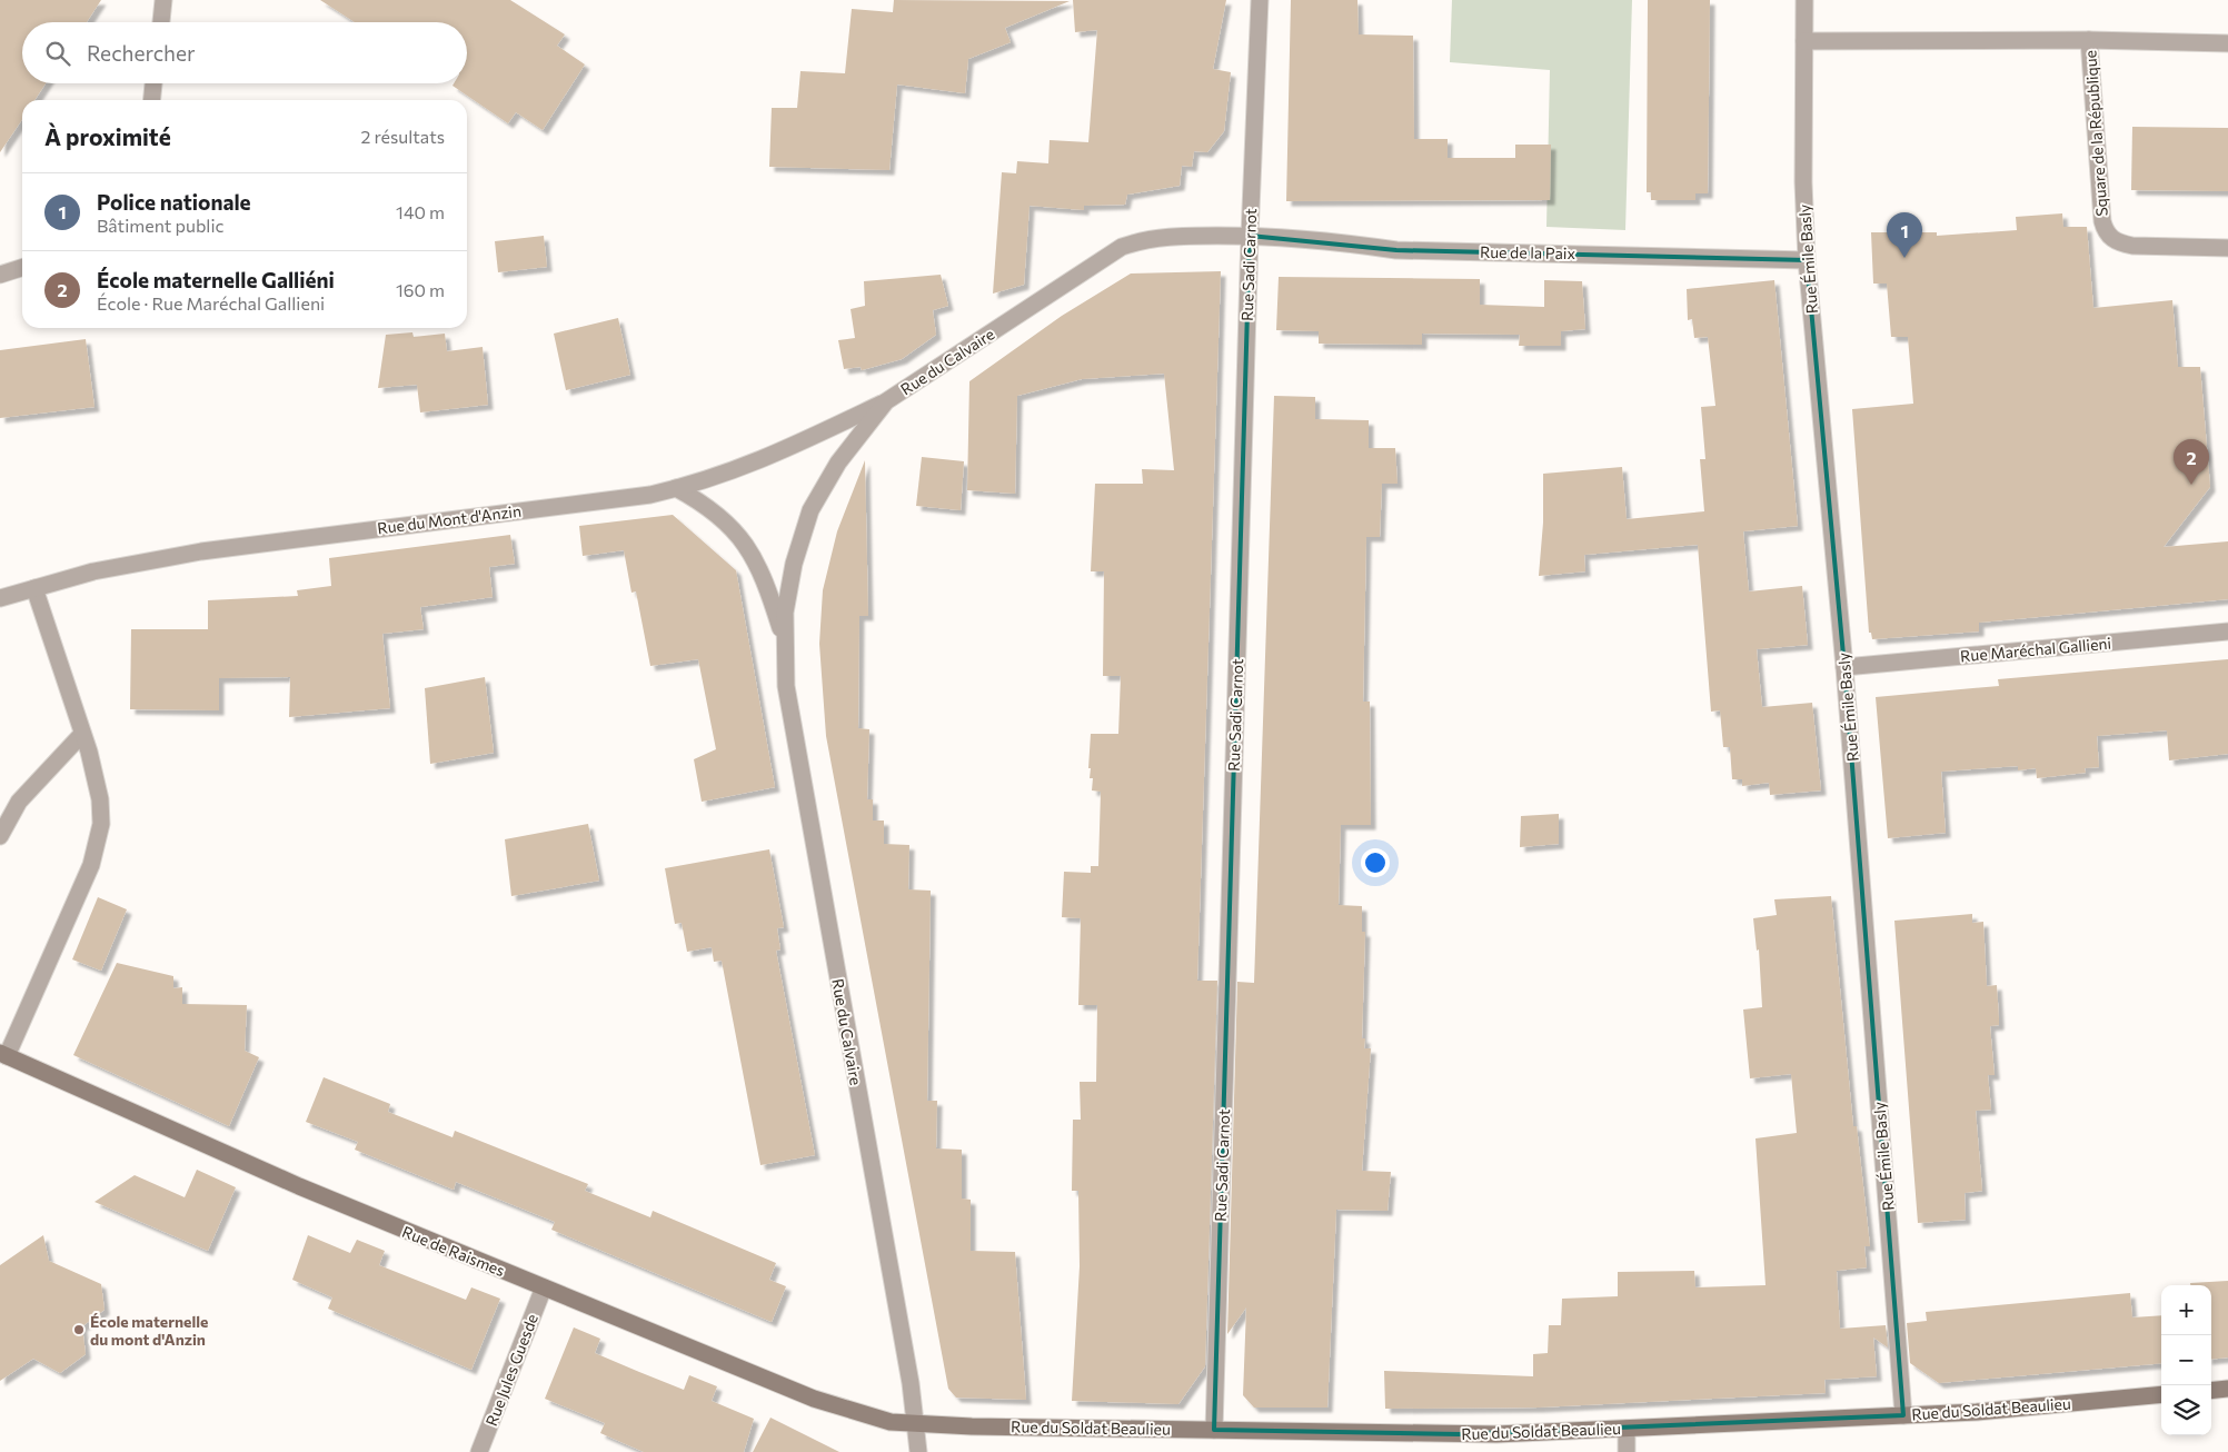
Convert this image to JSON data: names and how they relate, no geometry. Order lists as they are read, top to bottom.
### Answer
{
  "streets": {
    "street": [
      "Square de la République",
      "Rue de la Paix",
      "Rue Émile Basly",
      "Rue Sadi Carnot",
      "Rue du Calvaire",
      "Rue du Mont d'Anzin",
      "Rue Maréchal Gallieni",
      "Rue de Raismes",
      "Rue Jules Guesde",
      "Rue du Soldat Beaulieu"
    ]
  },
  "crossings": [
    ["Square de la République", "Rue Émile Basly"],
    ["Rue de la Paix", "Rue Émile Basly"],
    ["Rue de la Paix", "Rue Sadi Carnot"],
    ["Rue de la Paix", "Rue du Calvaire"],
    ["Rue Émile Basly", "Rue Maréchal Gallieni"],
    ["Rue Émile Basly", "Rue du Soldat Beaulieu"],
    ["Rue Sadi Carnot", "Rue du Calvaire"],
    ["Rue Sadi Carnot", "Rue du Soldat Beaulieu"],
    ["Rue du Calvaire", "Rue du Mont d'Anzin"],
    ["Rue du Calvaire", "Rue de Raismes"],
    ["Rue du Calvaire", "Rue du Soldat Beaulieu"],
    ["Rue de Raismes", "Rue Jules Guesde"],
    ["Rue de Raismes", "Rue du Soldat Beaulieu"]
  ],
  "places": ["École maternelle du mont d'Anzin"],
  "page": {
    "search": "Rechercher",
    "heading": ["À proximité", "2 résultats"],
    "list": [
      {
        "mark": "1",
        "name": "Police nationale",
        "note": "Bâtiment public",
        "value": "140 m"
      },
      {
        "mark": "2",
        "name": "École maternelle Galliéni",
        "note": "École · Rue Maréchal Gallieni",
        "value": "160 m"
      }
    ],
    "pins": ["1", "2"],
    "map_buttons": ["+", "−"]
  }
}
